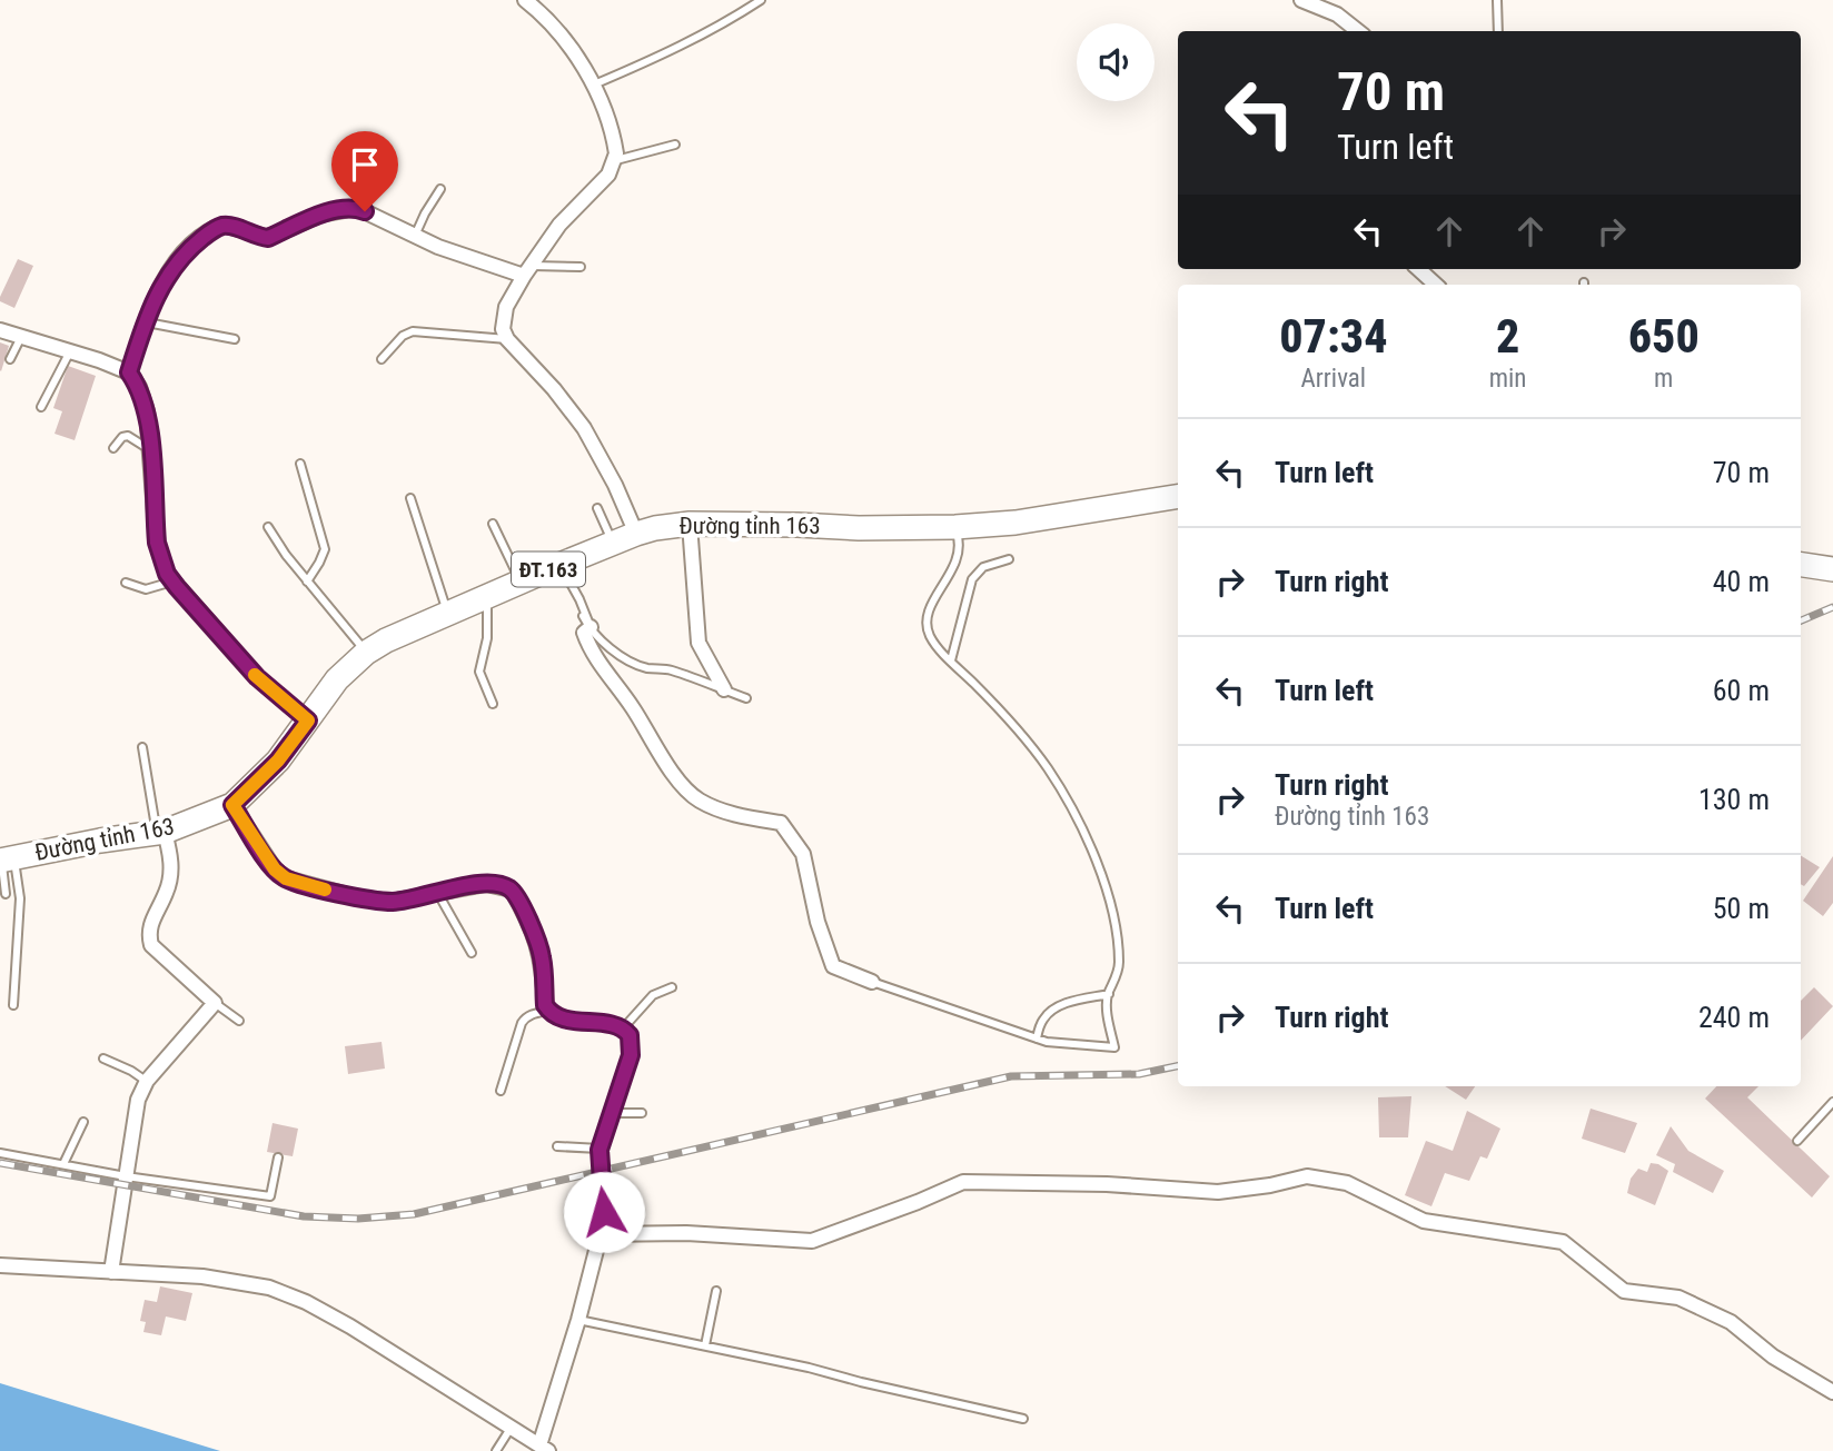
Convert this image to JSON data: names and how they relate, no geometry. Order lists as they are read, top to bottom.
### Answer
{
  "streets": {
    "main road": ["Đường tỉnh 163", "ĐT.163"]
  },
  "page": {
    "turn": ["70 m", "Turn left"],
    "eta": [
      "07:34",
      "Arrival",
      "2",
      "min",
      "650",
      "m"
    ],
    "list": [
      {
        "name": "Turn left",
        "value": "70 m"
      },
      {
        "name": "Turn right",
        "value": "40 m"
      },
      {
        "name": "Turn left",
        "value": "60 m"
      },
      {
        "name": "Turn right",
        "note": "Đường tỉnh 163",
        "value": "130 m"
      },
      {
        "name": "Turn left",
        "value": "50 m"
      },
      {
        "name": "Turn right",
        "value": "240 m"
      }
    ]
  }
}
